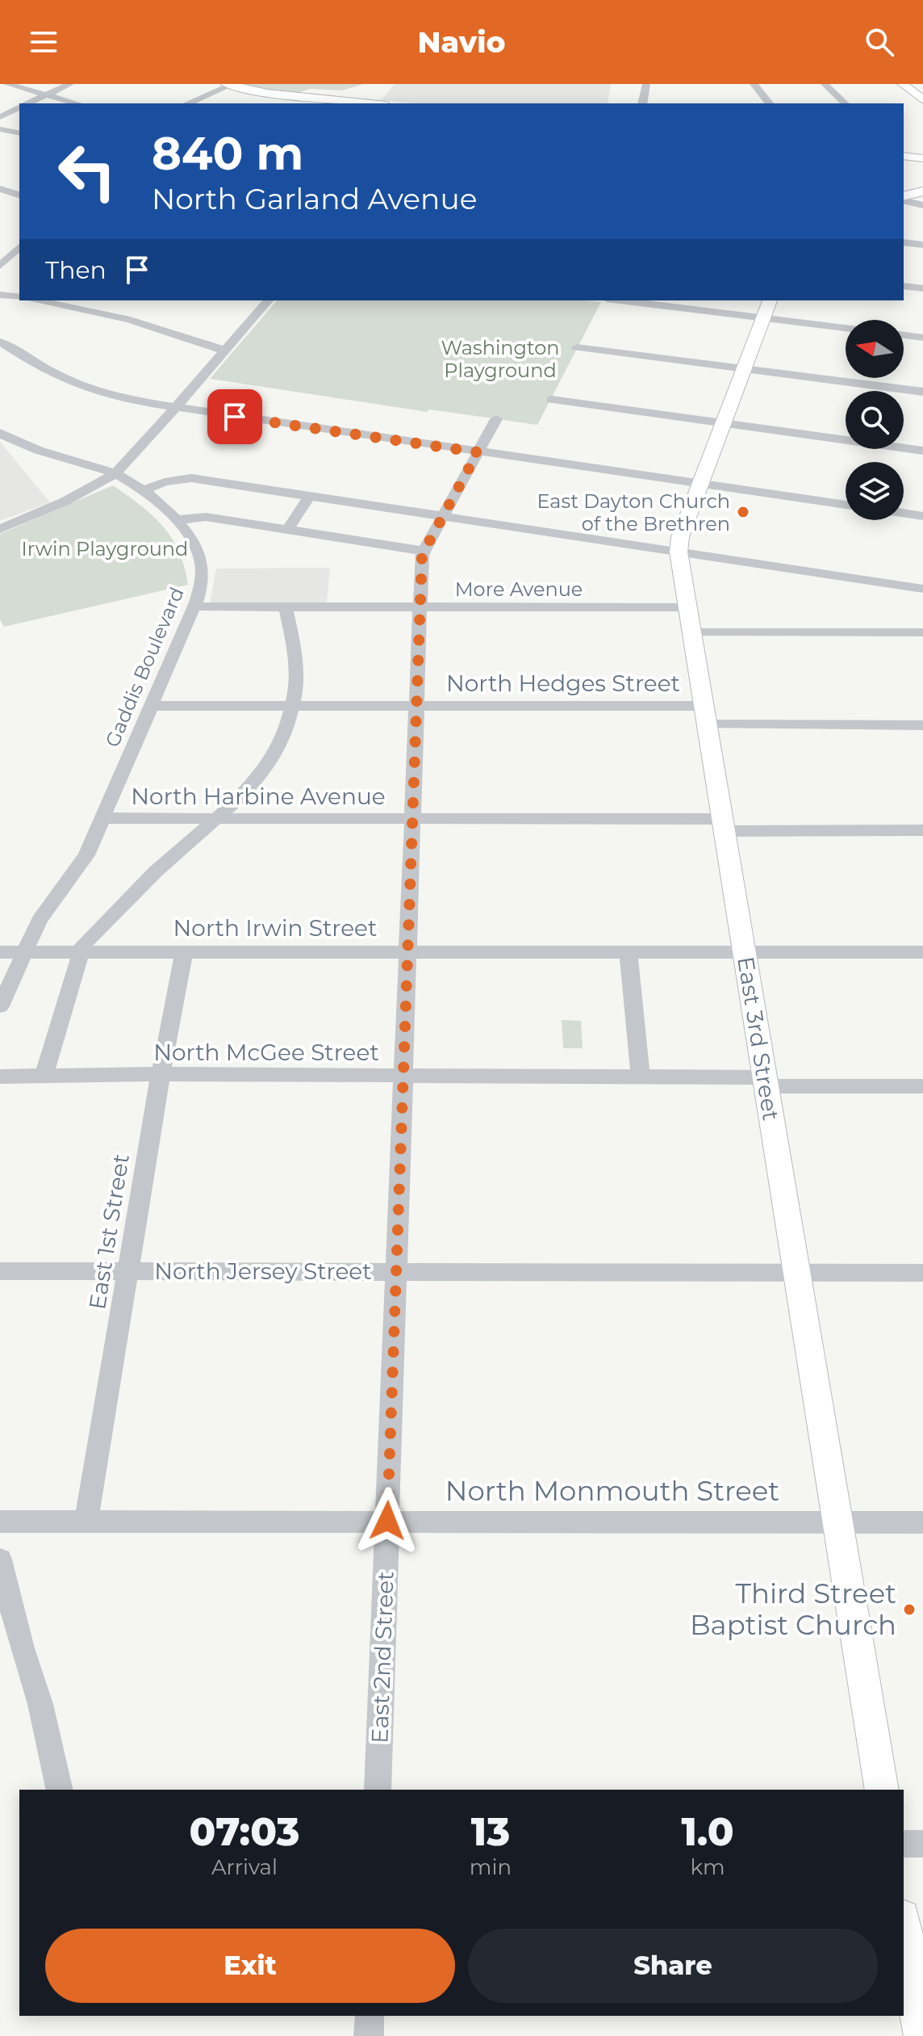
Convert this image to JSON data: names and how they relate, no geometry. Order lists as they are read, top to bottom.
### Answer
{
  "streets": {
    "main road": ["East 3rd Street"],
    "street": [
      "More Avenue",
      "Gaddis Boulevard",
      "North Hedges Street",
      "North Harbine Avenue",
      "North Irwin Street",
      "North McGee Street",
      "East 1st Street",
      "North Jersey Street",
      "North Monmouth Street",
      "East 2nd Street"
    ]
  },
  "crossings": [
    ["More Avenue", "Gaddis Boulevard"],
    ["More Avenue", "East 3rd Street"],
    ["More Avenue", "East 2nd Street"],
    ["Gaddis Boulevard", "North Hedges Street"],
    ["Gaddis Boulevard", "North Harbine Avenue"],
    ["Gaddis Boulevard", "North Irwin Street"],
    ["North Hedges Street", "East 3rd Street"],
    ["North Hedges Street", "East 2nd Street"],
    ["North Harbine Avenue", "East 3rd Street"],
    ["North Harbine Avenue", "East 2nd Street"],
    ["North Irwin Street", "East 3rd Street"],
    ["North Irwin Street", "East 1st Street"],
    ["North Irwin Street", "East 2nd Street"],
    ["East 3rd Street", "North McGee Street"],
    ["East 3rd Street", "North Jersey Street"],
    ["East 3rd Street", "North Monmouth Street"],
    ["North McGee Street", "East 1st Street"],
    ["North McGee Street", "East 2nd Street"],
    ["East 1st Street", "North Jersey Street"],
    ["East 1st Street", "North Monmouth Street"],
    ["North Jersey Street", "East 2nd Street"],
    ["North Monmouth Street", "East 2nd Street"]
  ],
  "parks": ["Washington Playground", "Irwin Playground"],
  "places": ["East Dayton Church of the Brethren", "Third Street Baptist Church"],
  "north": "left",
  "page": {
    "header": "Navio",
    "turn": ["840 m", "North Garland Avenue"],
    "then": "Then",
    "eta": [
      "07:03",
      "Arrival",
      "13",
      "min",
      "1.0",
      "km"
    ],
    "buttons": ["Exit", "Share"]
  }
}
